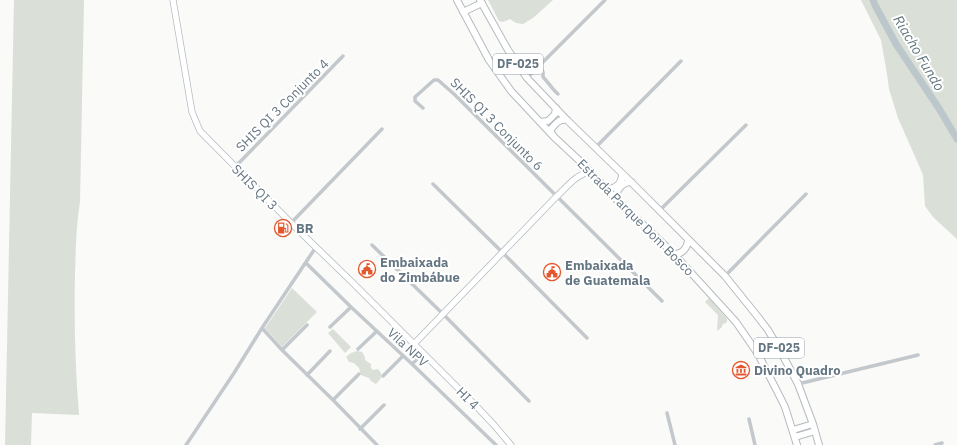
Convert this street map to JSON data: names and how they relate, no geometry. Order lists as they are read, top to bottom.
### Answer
{
  "streets": {
    "main road": ["DF-025", "Estrada Parque Dom Bosco"],
    "street": [
      "SHIS QI 3 Conjunto 4",
      "SHIS QI 3 Conjunto 6",
      "SHIS QI 3",
      "Vila NPV",
      "HI 4"
    ]
  },
  "crossings": [
    ["SHIS QI 3 Conjunto 4", "SHIS QI 3"],
    ["SHIS QI 3", "HI 4"]
  ],
  "water": ["Riacho Fundo"],
  "places": {
    "fuel station": ["BR"],
    "public building": ["Embaixada do Zimbábue", "Embaixada de Guatemala"],
    "museum": ["Divino Quadro"]
  }
}
